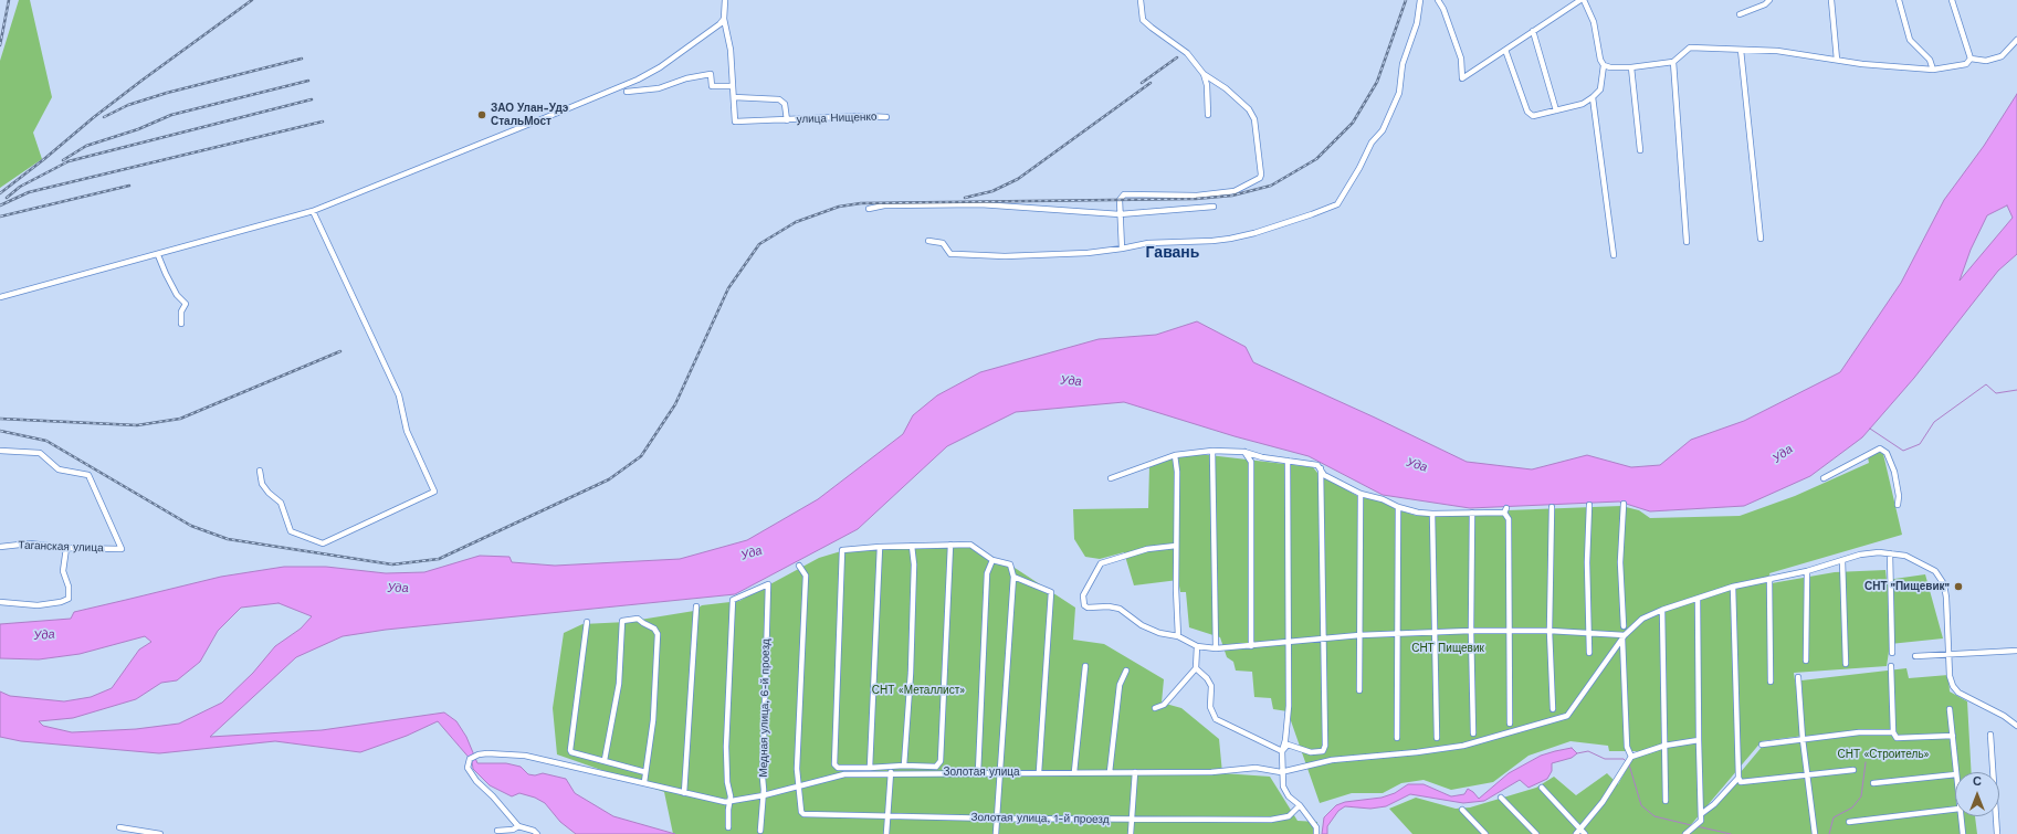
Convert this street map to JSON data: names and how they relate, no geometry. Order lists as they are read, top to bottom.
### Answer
{
  "streets": {
    "street": [
      "улица Нищенко",
      "Таганская улица",
      "Медная улица, 6-й проезд",
      "Золотая улица",
      "Золотая улица, 1-й проезд"
    ]
  },
  "crossings": [
    ["Медная улица, 6-й проезд", "Золотая улица"],
    ["Золотая улица", "Золотая улица, 1-й проезд"]
  ],
  "districts": ["Гавань"],
  "water": ["Уда"],
  "parks": ["СНТ Пищевик", "СНТ «Металлист»", "СНТ «Строитель»"],
  "places": ["ЗАО Улан-Удэ СтальМост", "СНТ \"Пищевик\""],
  "north": "top"
}
